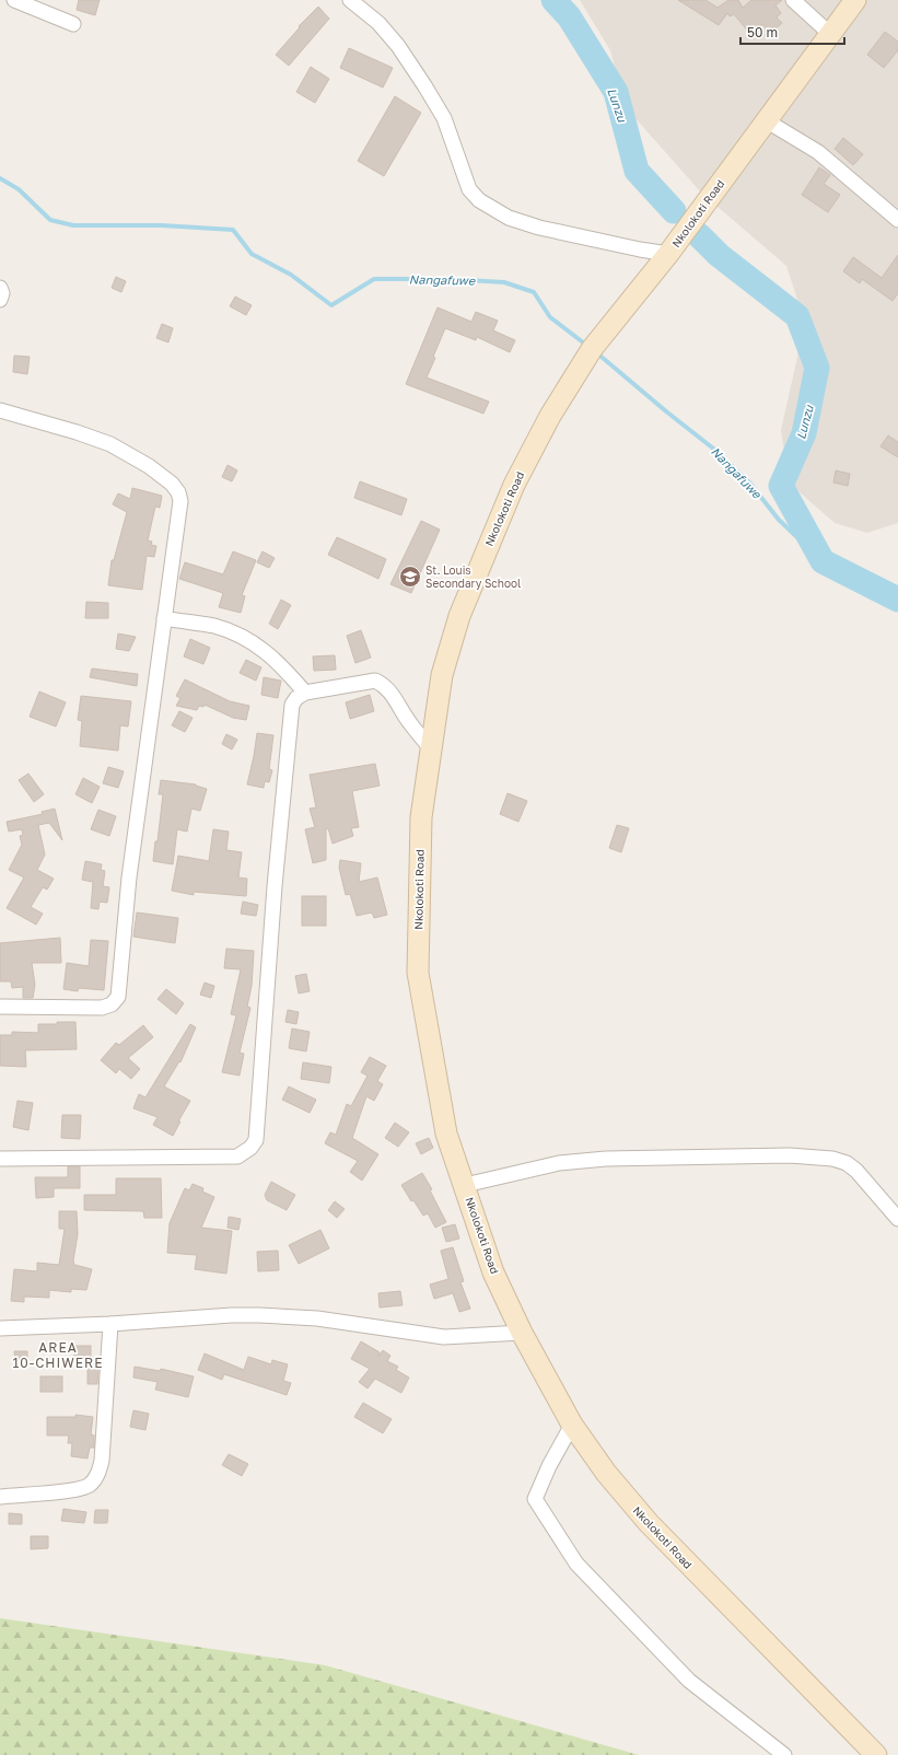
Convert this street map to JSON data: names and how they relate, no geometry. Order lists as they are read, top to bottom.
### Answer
{
  "streets": {
    "main road": ["Nkolokoti Road"]
  },
  "districts": ["AREA 10-CHIWERE"],
  "water": ["Lunzu", "Nangafuwe"],
  "places": {
    "school or university": ["St. Louis Secondary School"]
  },
  "scale_bar": "50 m"
}
